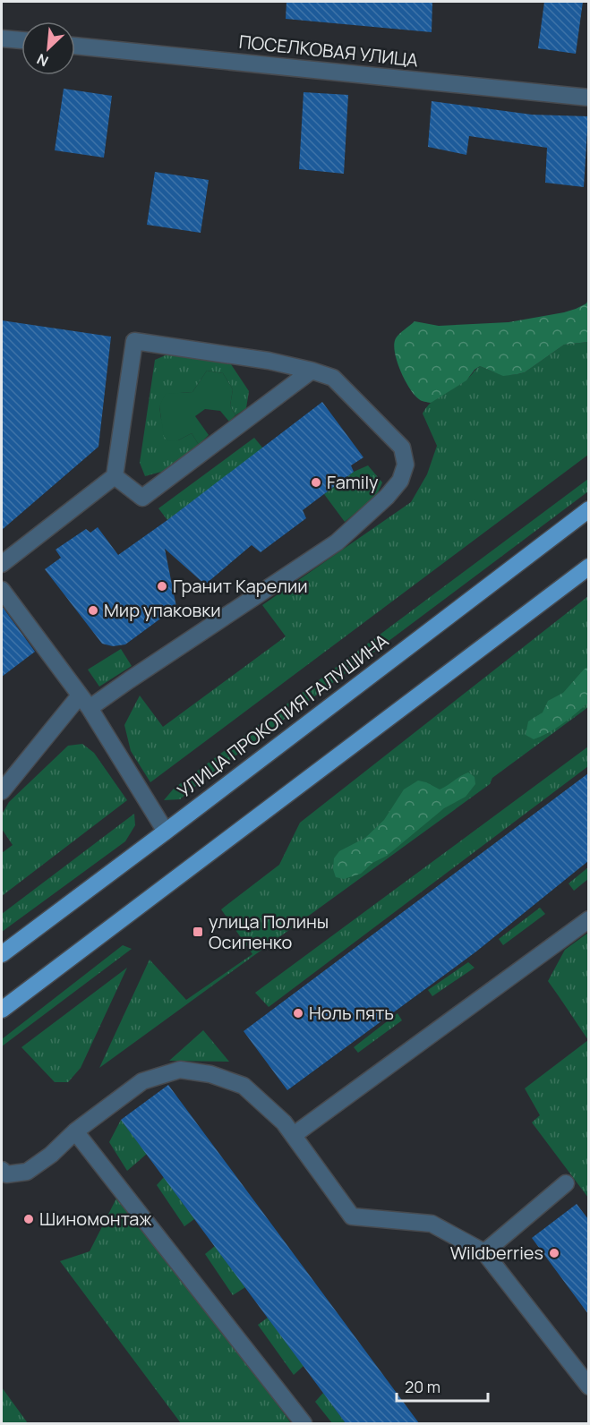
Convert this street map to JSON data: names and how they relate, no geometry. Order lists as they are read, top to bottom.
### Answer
{
  "streets": {
    "main road": ["УЛИЦА ПРОКОПИЯ ГАЛУШИНА"],
    "street": ["ПОСЕЛКОВАЯ УЛИЦА"]
  },
  "places": {
    "other": [
      "Family",
      "Гранит Карелии",
      "Мир упаковки",
      "Ноль пять",
      "Шиномонтаж",
      "Wildberries"
    ],
    "transit": ["улица Полины Осипенко"]
  },
  "scale_bar": "20 m",
  "north": "bottom left"
}
